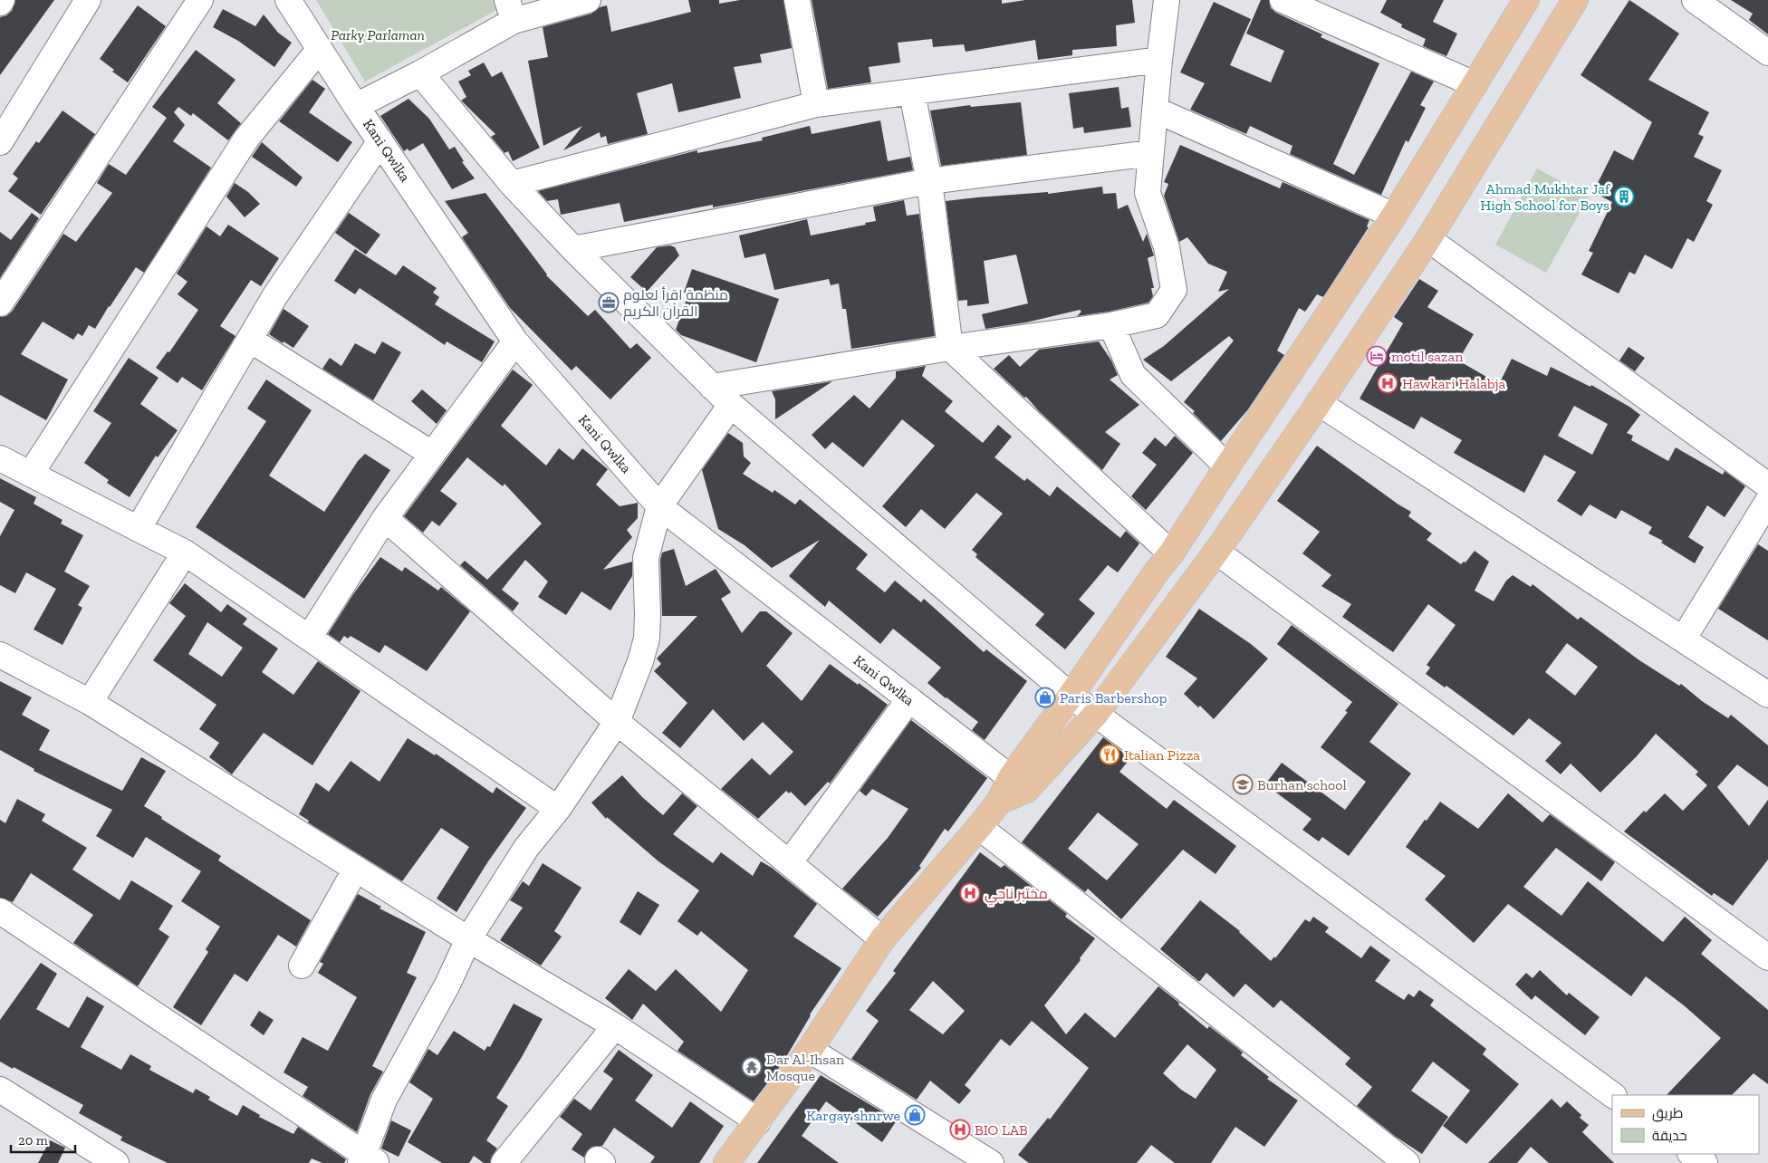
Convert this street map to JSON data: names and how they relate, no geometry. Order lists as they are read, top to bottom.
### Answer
{
  "streets": {
    "street": ["Kani Qwlka"]
  },
  "parks": ["Parky Parlaman"],
  "places": {
    "building": ["Ahmad Mukhtar Jaf High School for Boys"],
    "office": ["منظمة اقرأ لعلوم القرآن الكريم"],
    "hotel": ["motil sazan"],
    "hospital": ["Hawkari Halabja", "مختبر ناجي", "BIO LAB"],
    "shop": ["Paris Barbershop", "Kargay shnrwe"],
    "restaurant": ["Italian Pizza"],
    "school or university": ["Burhan school"],
    "temple": ["Dar Al-Ihsan Mosque"]
  },
  "legend": ["طريق", "حديقة"],
  "scale_bar": "20 m"
}
